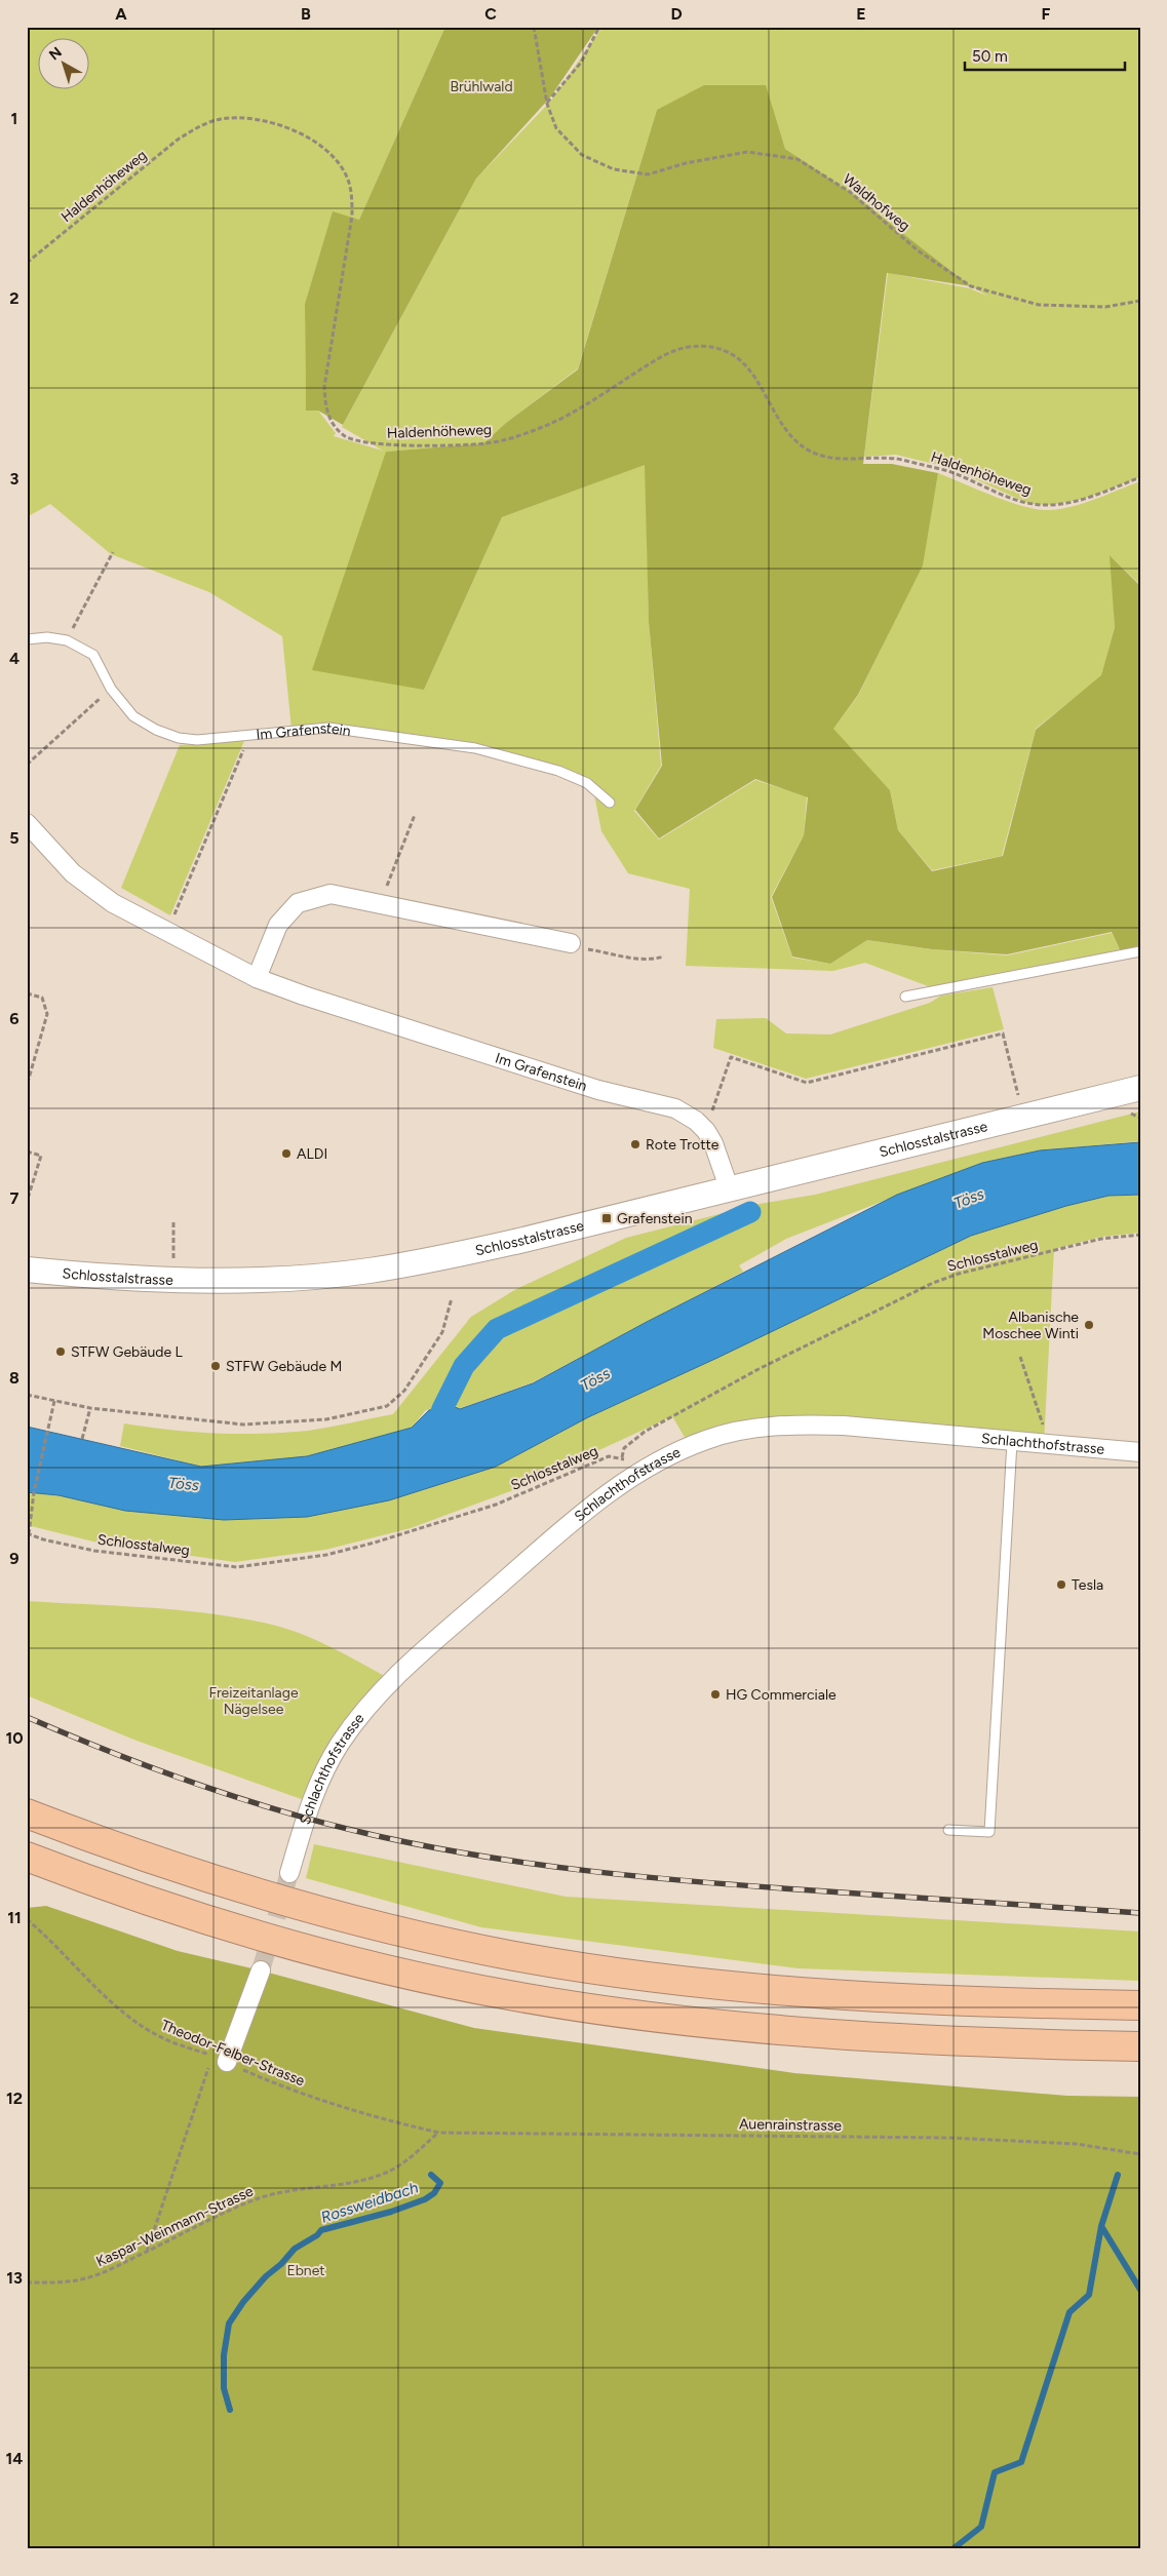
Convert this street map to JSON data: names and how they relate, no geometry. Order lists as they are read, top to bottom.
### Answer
{
  "streets": {
    "main road": ["Schlosstalstrasse"],
    "street": ["Im Grafenstein", "Schlachthofstrasse"],
    "path": [
      "Haldenhöheweg",
      "Waldhofweg",
      "Schlosstalweg",
      "Theodor-Felber-Strasse",
      "Auenrainstrasse",
      "Kaspar-Weinmann-Strasse"
    ]
  },
  "crossings": [
    ["Im Grafenstein", "Schlosstalstrasse"],
    ["Theodor-Felber-Strasse", "Auenrainstrasse"],
    ["Theodor-Felber-Strasse", "Kaspar-Weinmann-Strasse"],
    ["Auenrainstrasse", "Kaspar-Weinmann-Strasse"]
  ],
  "water": ["Töss", "Rossweidbach"],
  "parks": ["Brühlwald", "Freizeitanlage Nägelsee", "Ebnet"],
  "places": {
    "other": [
      "Rote Trotte",
      "ALDI",
      "Albanische Moschee Winti",
      "STFW Gebäude L",
      "STFW Gebäude M",
      "Tesla",
      "HG Commerciale"
    ],
    "transit": ["Grafenstein"]
  },
  "scale_bar": "50 m",
  "north": "top left",
  "grid": {
    "columns": [
      "A",
      "B",
      "C",
      "D",
      "E",
      "F"
    ],
    "rows": [
      "1",
      "2",
      "3",
      "4",
      "5",
      "6",
      "7",
      "8",
      "9",
      "10",
      "11",
      "12",
      "13",
      "14"
    ]
  }
}
